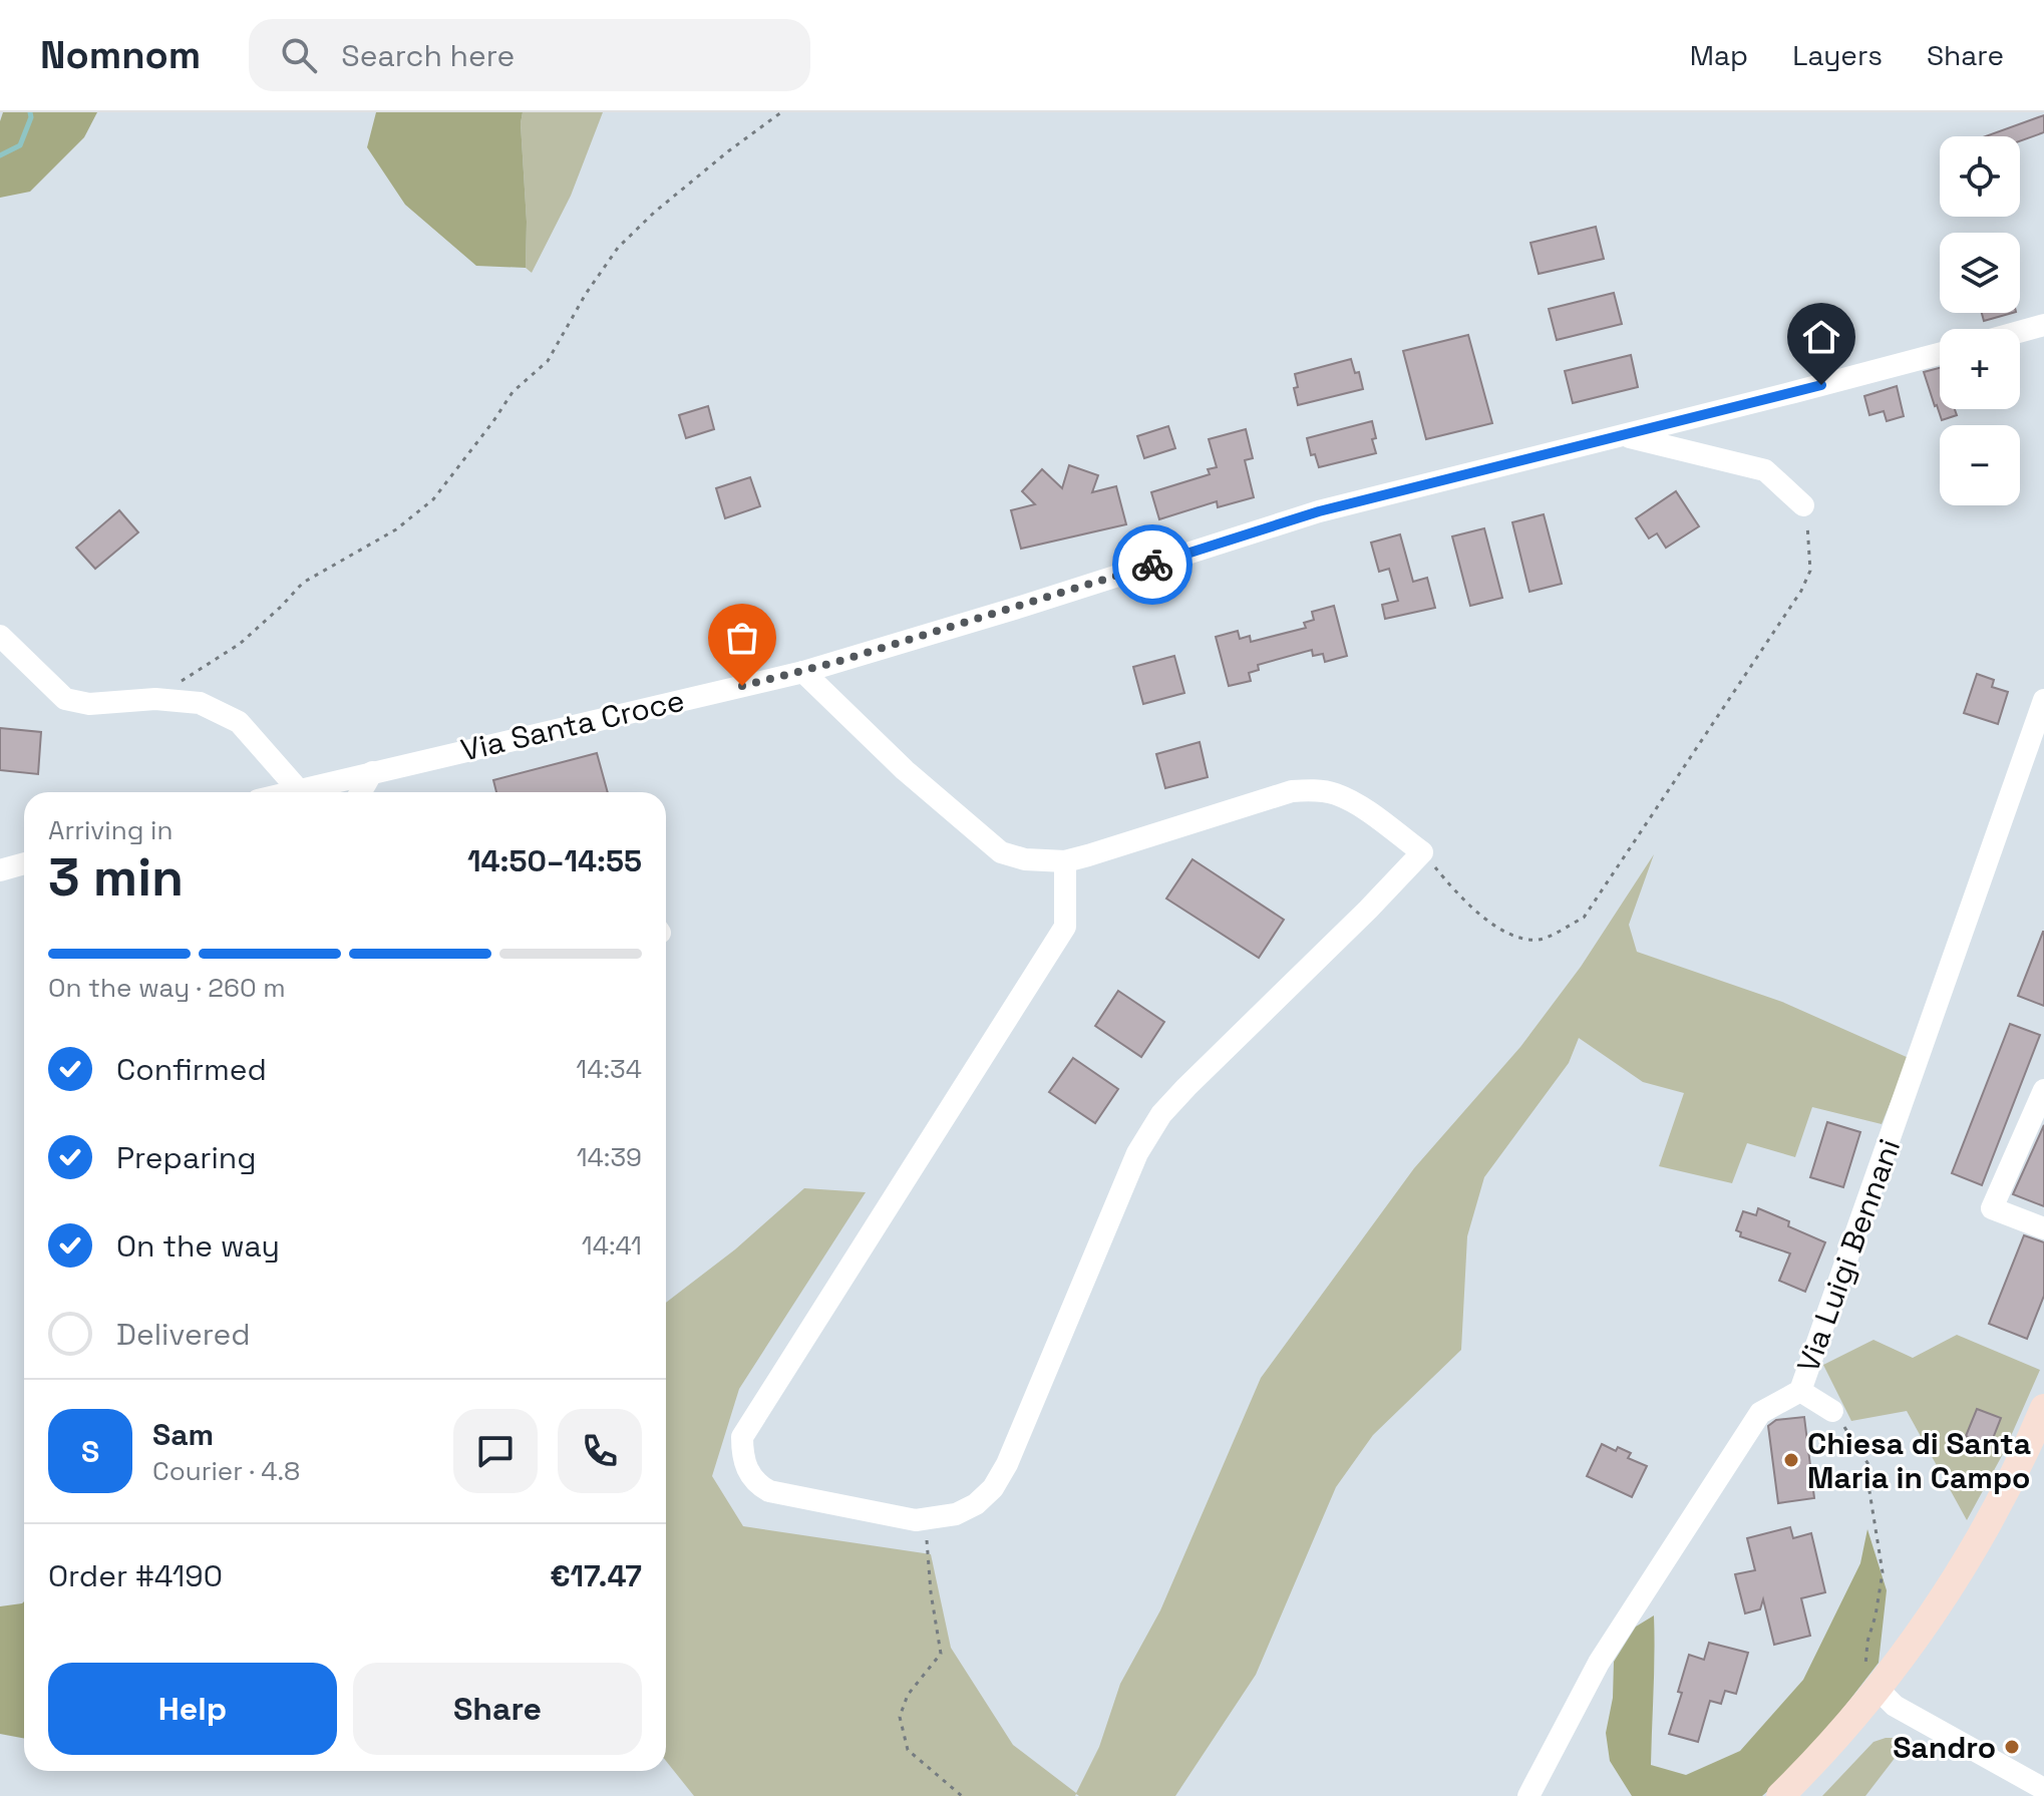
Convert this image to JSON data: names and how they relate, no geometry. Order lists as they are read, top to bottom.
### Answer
{
  "streets": {
    "street": ["Via Santa Croce", "Via Luigi Bennani"]
  },
  "places": ["Chiesa di Santa Maria in Campo", "Sandro"],
  "page": {
    "header": "Nomnom",
    "search": "Search here",
    "nav": ["Map", "Layers", "Share"],
    "map_buttons": ["+", "−"],
    "heading": ["3 min", "Arriving in", "14:50–14:55"],
    "panel": [
      "Sam",
      "Courier · 4.8",
      "Order #4190",
      "€17.47"
    ],
    "bar": "On the way · 260 m",
    "list": [
      ["Confirmed", "14:34"],
      ["Preparing", "14:39"],
      ["On the way", "14:41"],
      "Delivered"
    ],
    "round": "S",
    "buttons": ["Help", "Share"]
  }
}
